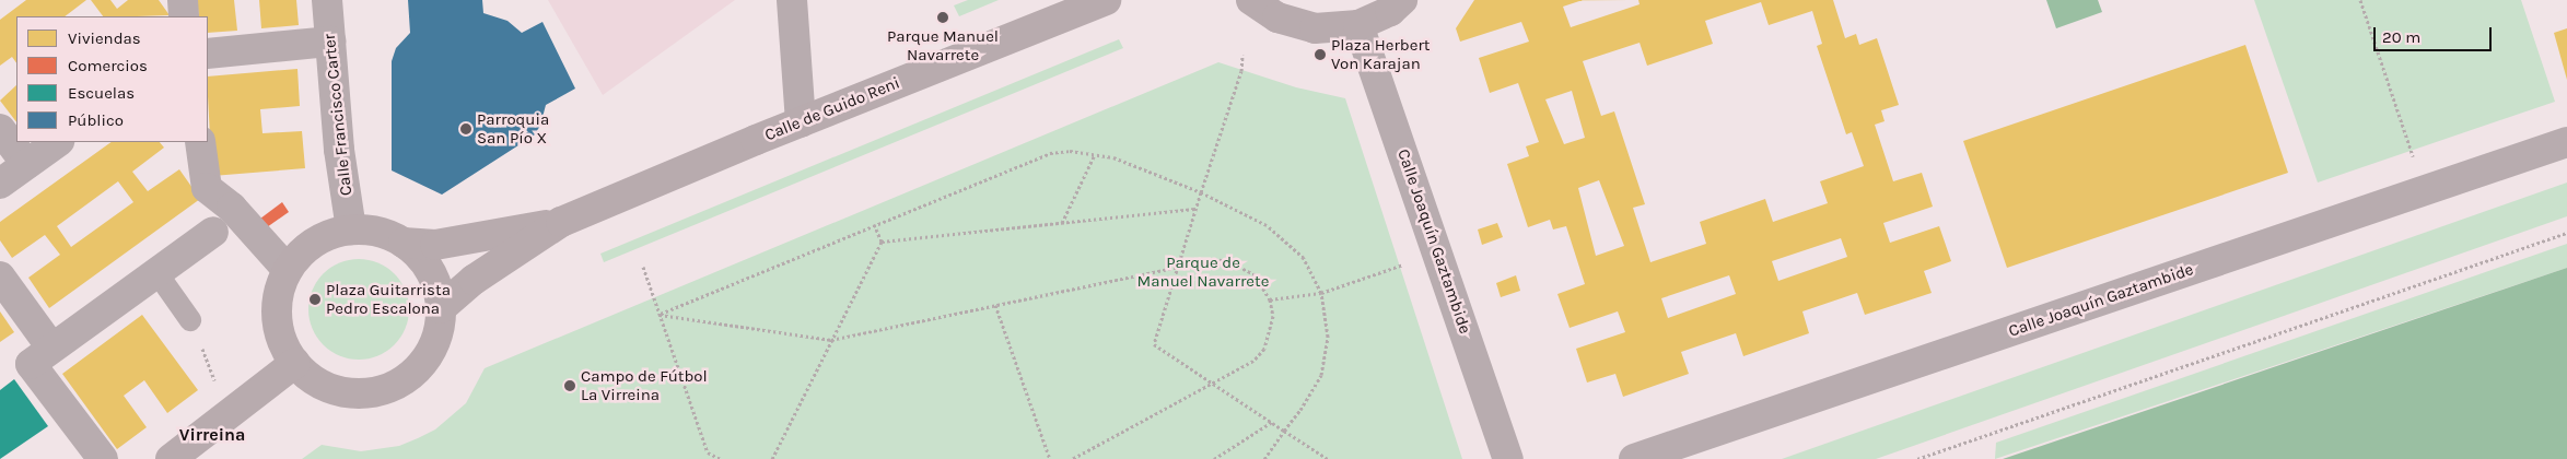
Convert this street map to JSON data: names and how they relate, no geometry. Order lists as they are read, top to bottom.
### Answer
{
  "streets": {
    "main road": ["Calle de Guido Reni"],
    "street": ["Calle Francisco Carter", "Calle Joaquín Gaztambide"]
  },
  "crossings": [
    ["Calle de Guido Reni", "Calle Francisco Carter"]
  ],
  "districts": ["Virreina"],
  "parks": ["Parque de Manuel Navarrete"],
  "places": [
    "Parque Manuel Navarrete",
    "Plaza Herbert Von Karajan",
    "Parroquia San Pío X",
    "Plaza Guitarrista Pedro Escalona",
    "Campo de Fútbol La Virreina"
  ],
  "legend": [
    "Viviendas",
    "Comercios",
    "Escuelas",
    "Público"
  ],
  "scale_bar": "20 m"
}
